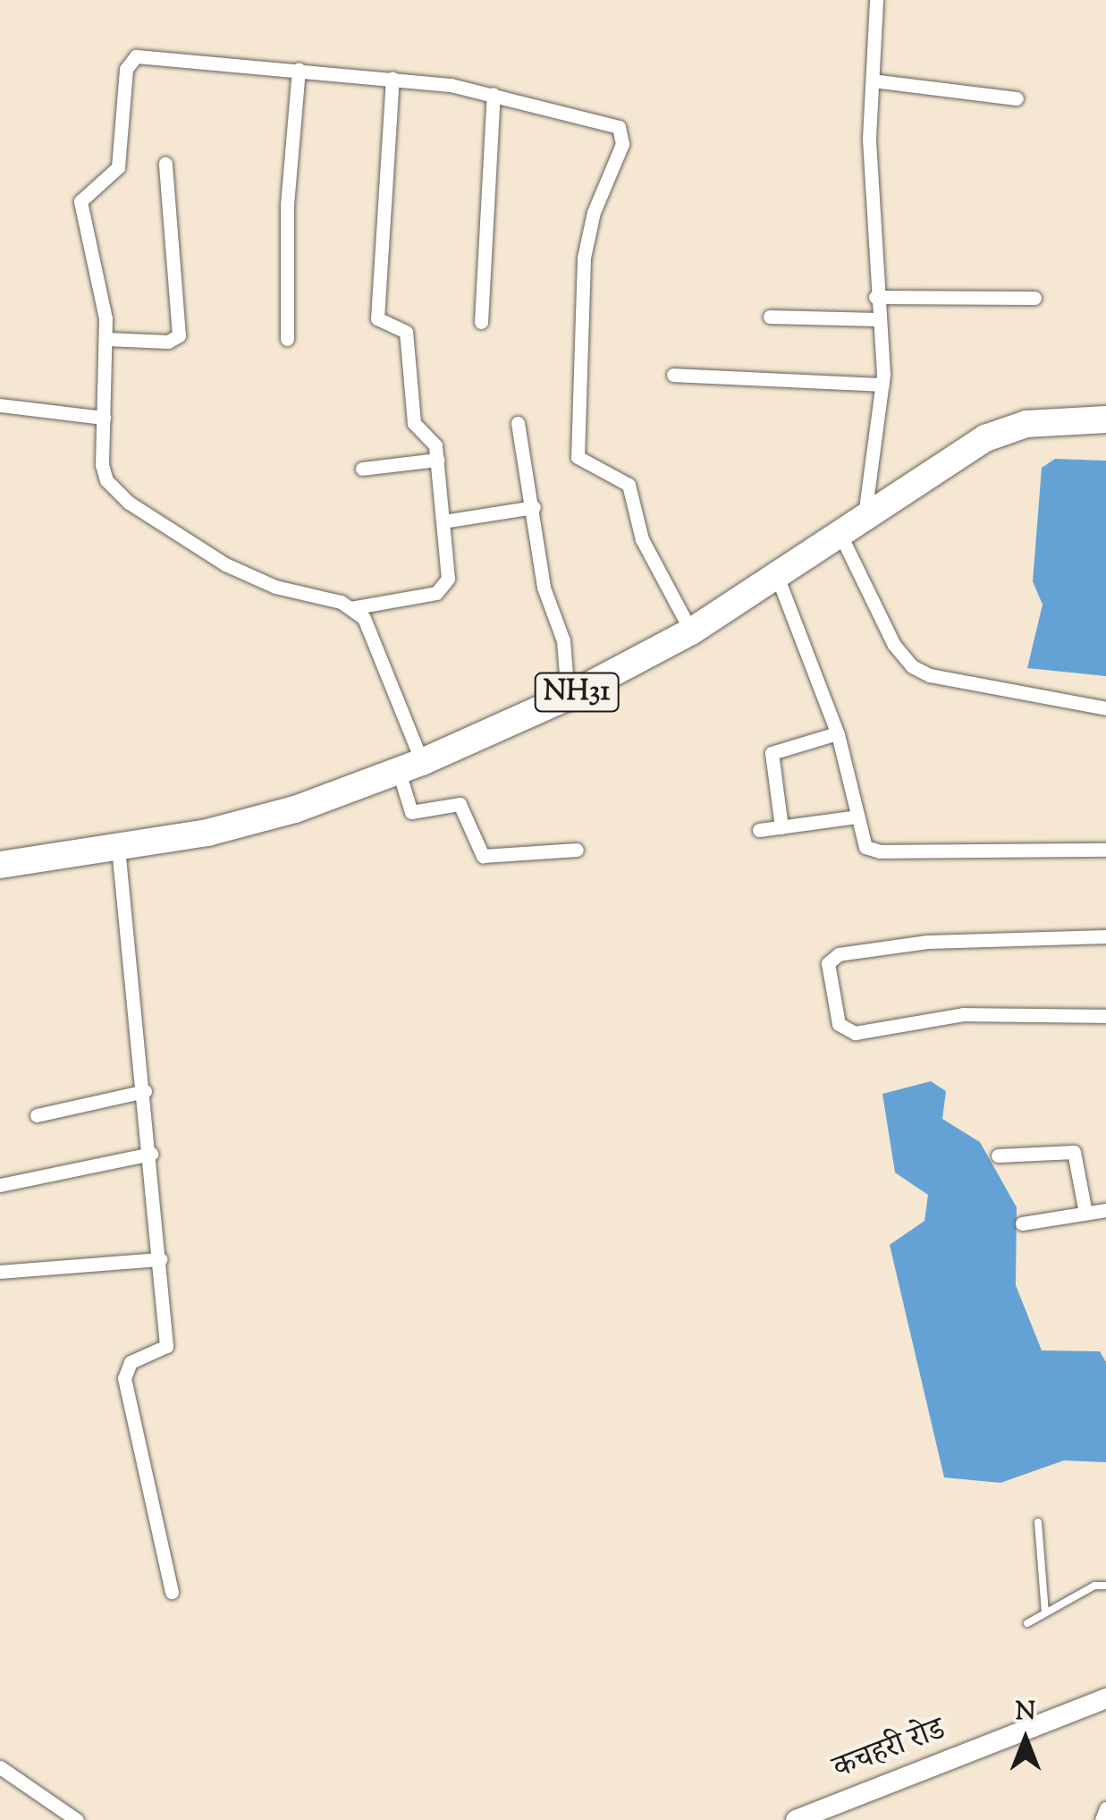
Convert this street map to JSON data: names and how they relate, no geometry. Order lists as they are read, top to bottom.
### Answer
{
  "streets": {
    "highway": ["NH31"],
    "main road": ["कचहरी रोड"]
  },
  "north": "top"
}
